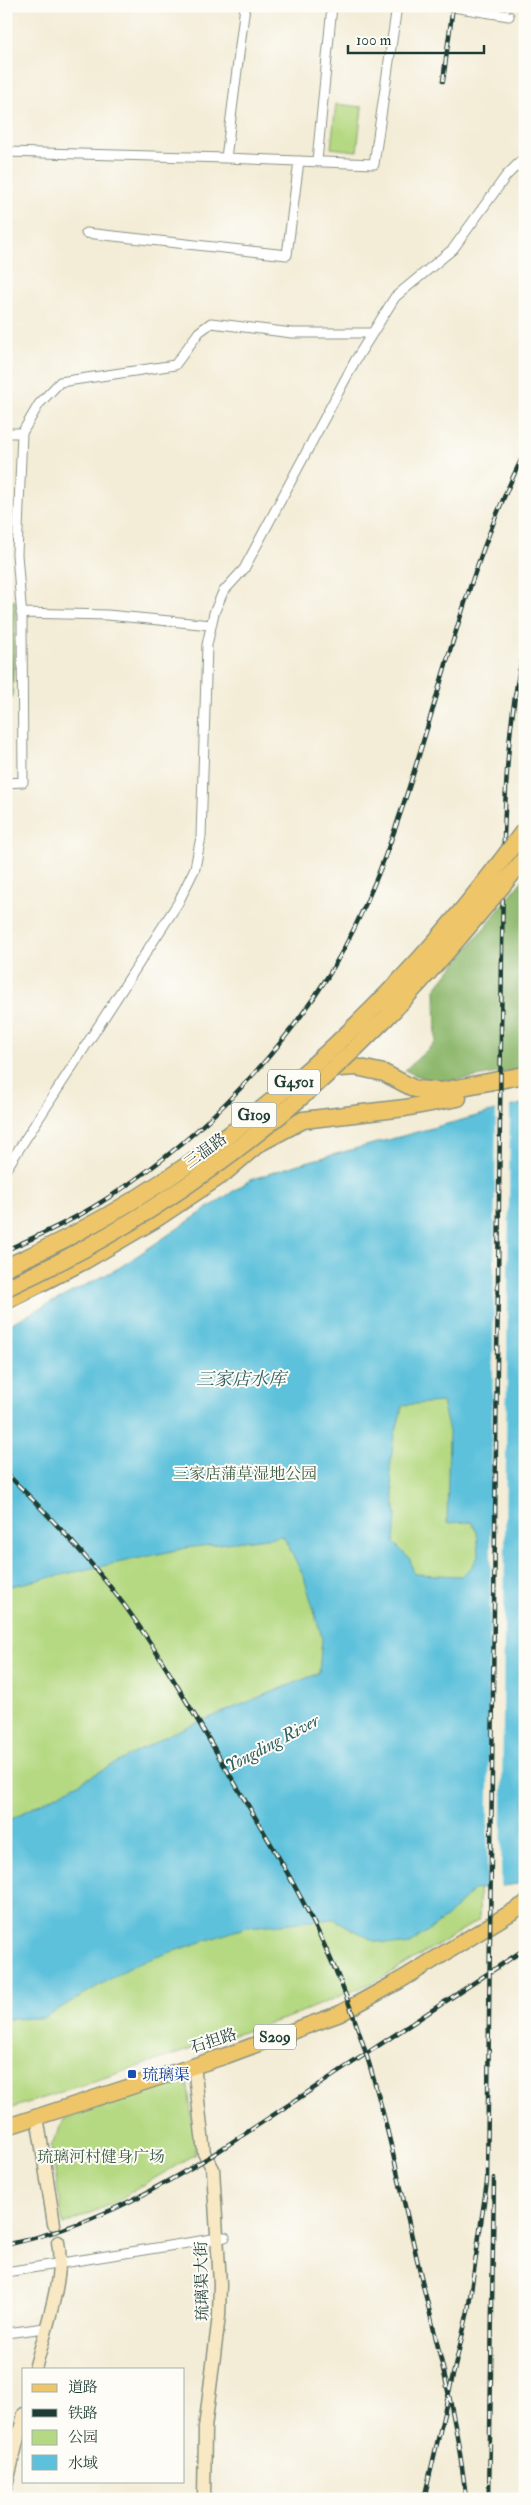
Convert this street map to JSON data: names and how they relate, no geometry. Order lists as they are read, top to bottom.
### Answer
{
  "streets": {
    "highway": ["G4501", "G109", "三温路"],
    "main road": ["S209", "石担路"],
    "street": ["琉璃渠大街"]
  },
  "crossings": [
    ["G4501", "三温路"],
    ["石担路", "琉璃渠大街"]
  ],
  "water": ["三家店水库", "Yongding River"],
  "parks": ["三家店蒲草湿地公园", "琉璃河村健身广场"],
  "places": {
    "transit": ["琉璃渠"]
  },
  "legend": [
    "道路",
    "铁路",
    "公园",
    "水域"
  ],
  "scale_bar": "100 m"
}
